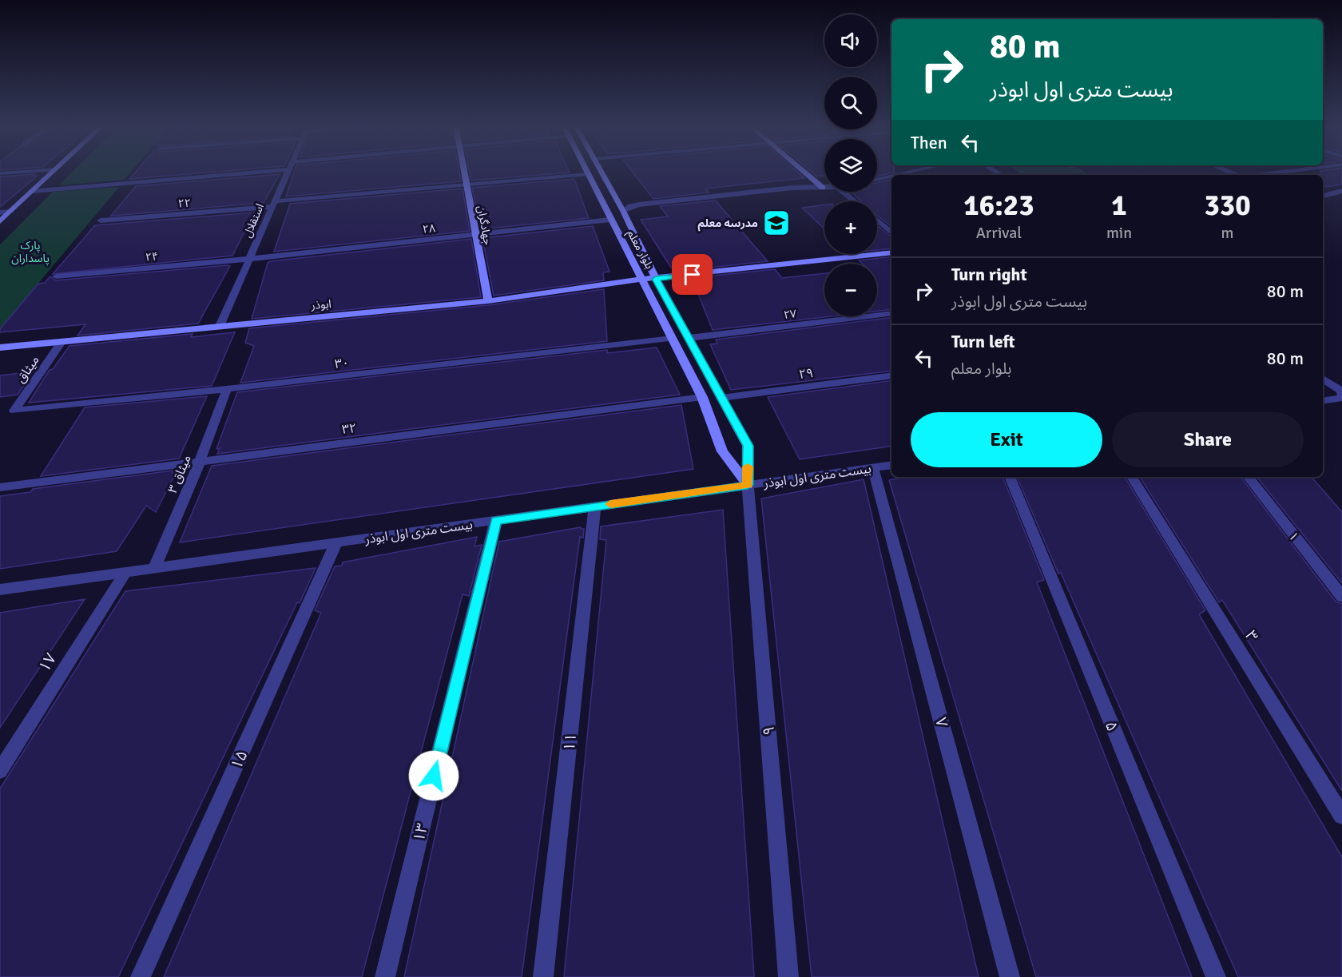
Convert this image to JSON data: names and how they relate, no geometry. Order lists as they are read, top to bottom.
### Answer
{
  "streets": {
    "street": [
      "۲۲",
      "استقلال",
      "جهادگران",
      "۲۸",
      "بلوار معلم",
      "۲۴",
      "ابوذر",
      "۲۷",
      "۳۰",
      "میثاق",
      "۲۹",
      "۳۲",
      "میثاق ۳",
      "بیست متری اول ابوذر",
      "۱",
      "۳",
      "۱۷",
      "۷",
      "۵",
      "۹",
      "۱۱",
      "۱۵",
      "۱۳"
    ]
  },
  "crossings": [
    ["۲۲", "استقلال"],
    ["۲۲", "جهادگران"],
    ["۲۲", "بلوار معلم"],
    ["استقلال", "۲۸"],
    ["استقلال", "۲۴"],
    ["استقلال", "ابوذر"],
    ["جهادگران", "۲۸"],
    ["جهادگران", "ابوذر"],
    ["۲۸", "بلوار معلم"],
    ["۲۸", "۲۴"],
    ["بلوار معلم", "ابوذر"],
    ["بلوار معلم", "۲۷"],
    ["بلوار معلم", "۳۰"],
    ["بلوار معلم", "۲۹"],
    ["بلوار معلم", "۳۲"],
    ["بلوار معلم", "بیست متری اول ابوذر"],
    ["بلوار معلم", "۹"],
    ["ابوذر", "میثاق"],
    ["۳۰", "میثاق"],
    ["۳۰", "میثاق ۳"],
    ["۳۲", "میثاق ۳"],
    ["میثاق ۳", "بیست متری اول ابوذر"],
    ["بیست متری اول ابوذر", "۱۷"],
    ["بیست متری اول ابوذر", "۷"],
    ["بیست متری اول ابوذر", "۹"],
    ["بیست متری اول ابوذر", "۱۱"],
    ["بیست متری اول ابوذر", "۱۵"],
    ["بیست متری اول ابوذر", "۱۳"]
  ],
  "parks": ["پارک پاسداران"],
  "places": {
    "school or university": ["مدرسه معلم"]
  },
  "page": {
    "map_buttons": ["+", "−"],
    "turn": ["80 m", "بیست متری اول ابوذر"],
    "then": "Then",
    "eta": [
      "16:23",
      "Arrival",
      "1",
      "min",
      "330",
      "m"
    ],
    "list": [
      {
        "name": "Turn right",
        "note": "بیست متری اول ابوذر",
        "value": "80 m"
      },
      {
        "name": "Turn left",
        "note": "بلوار معلم",
        "value": "80 m"
      }
    ],
    "buttons": ["Exit", "Share"]
  }
}
